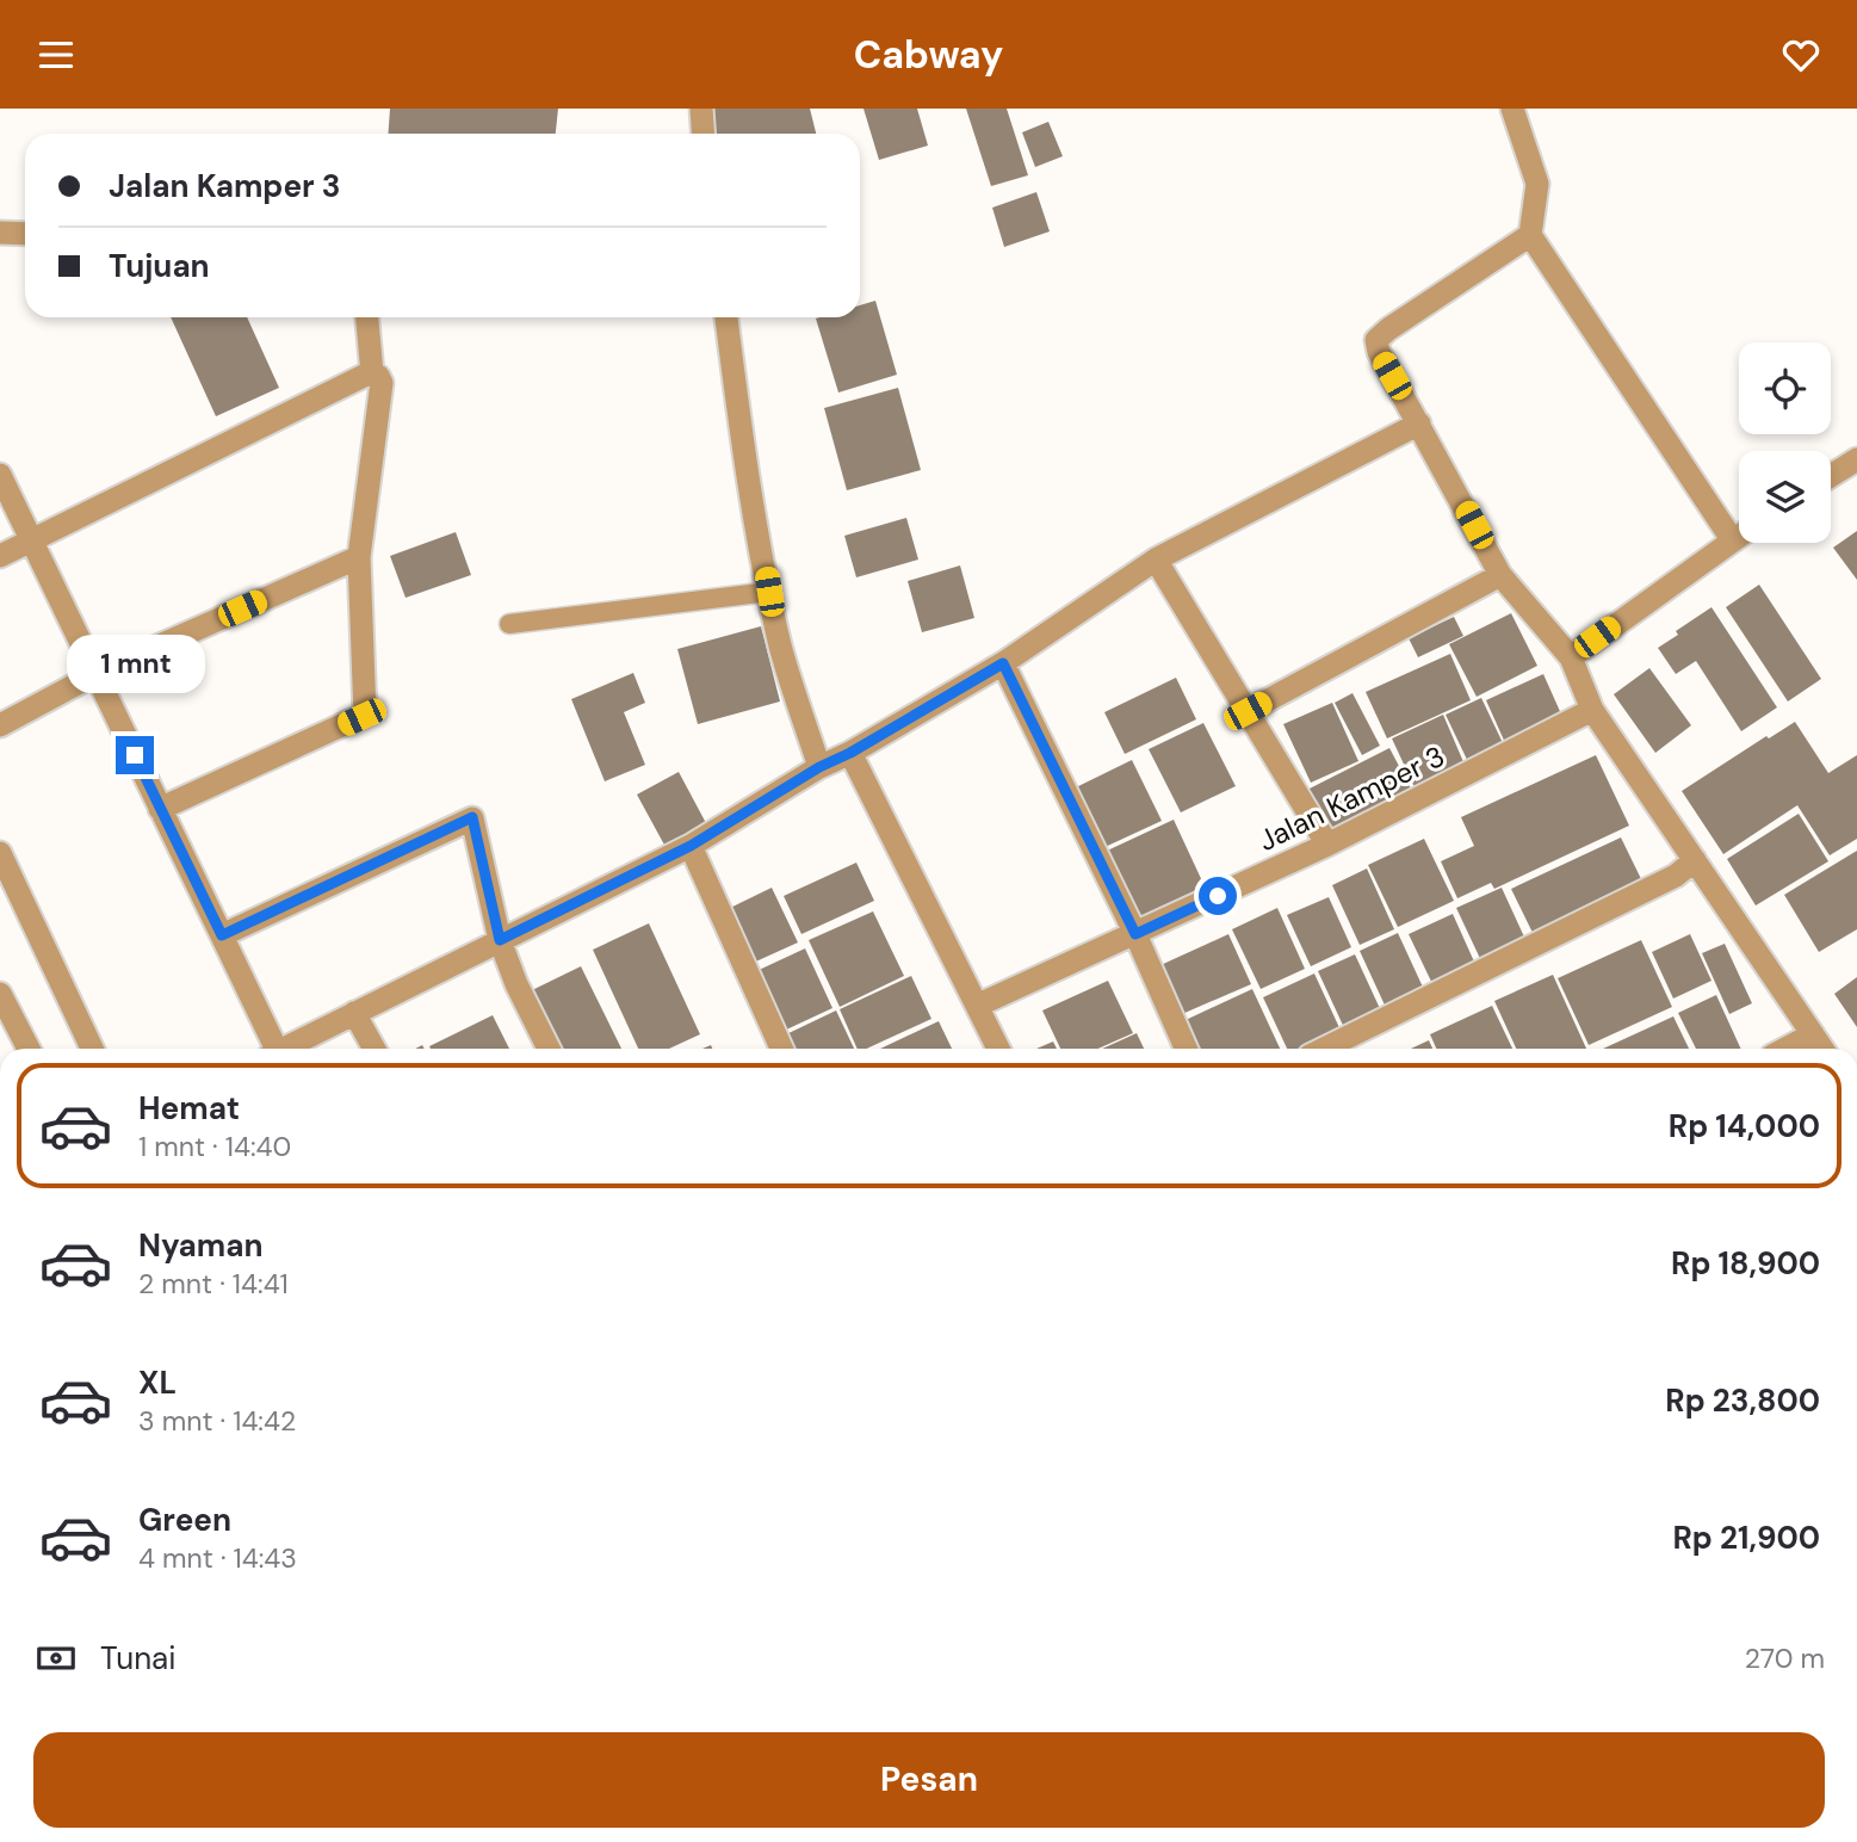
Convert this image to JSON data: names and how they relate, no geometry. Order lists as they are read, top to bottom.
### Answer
{
  "streets": {
    "street": ["Jalan Kamper 3"]
  },
  "page": {
    "header": "Cabway",
    "banner": ["Jalan Kamper 3", "Tujuan"],
    "bubble": "1 mnt",
    "list": [
      {
        "name": "Hemat",
        "note": "1 mnt · 14:40",
        "value": "Rp 14,000"
      },
      {
        "name": "Nyaman",
        "note": "2 mnt · 14:41",
        "value": "Rp 18,900"
      },
      {
        "name": "XL",
        "note": "3 mnt · 14:42",
        "value": "Rp 23,800"
      },
      {
        "name": "Green",
        "note": "4 mnt · 14:43",
        "value": "Rp 21,900"
      }
    ],
    "pay": ["Tunai", "270 m"],
    "buttons": "Pesan"
  }
}
